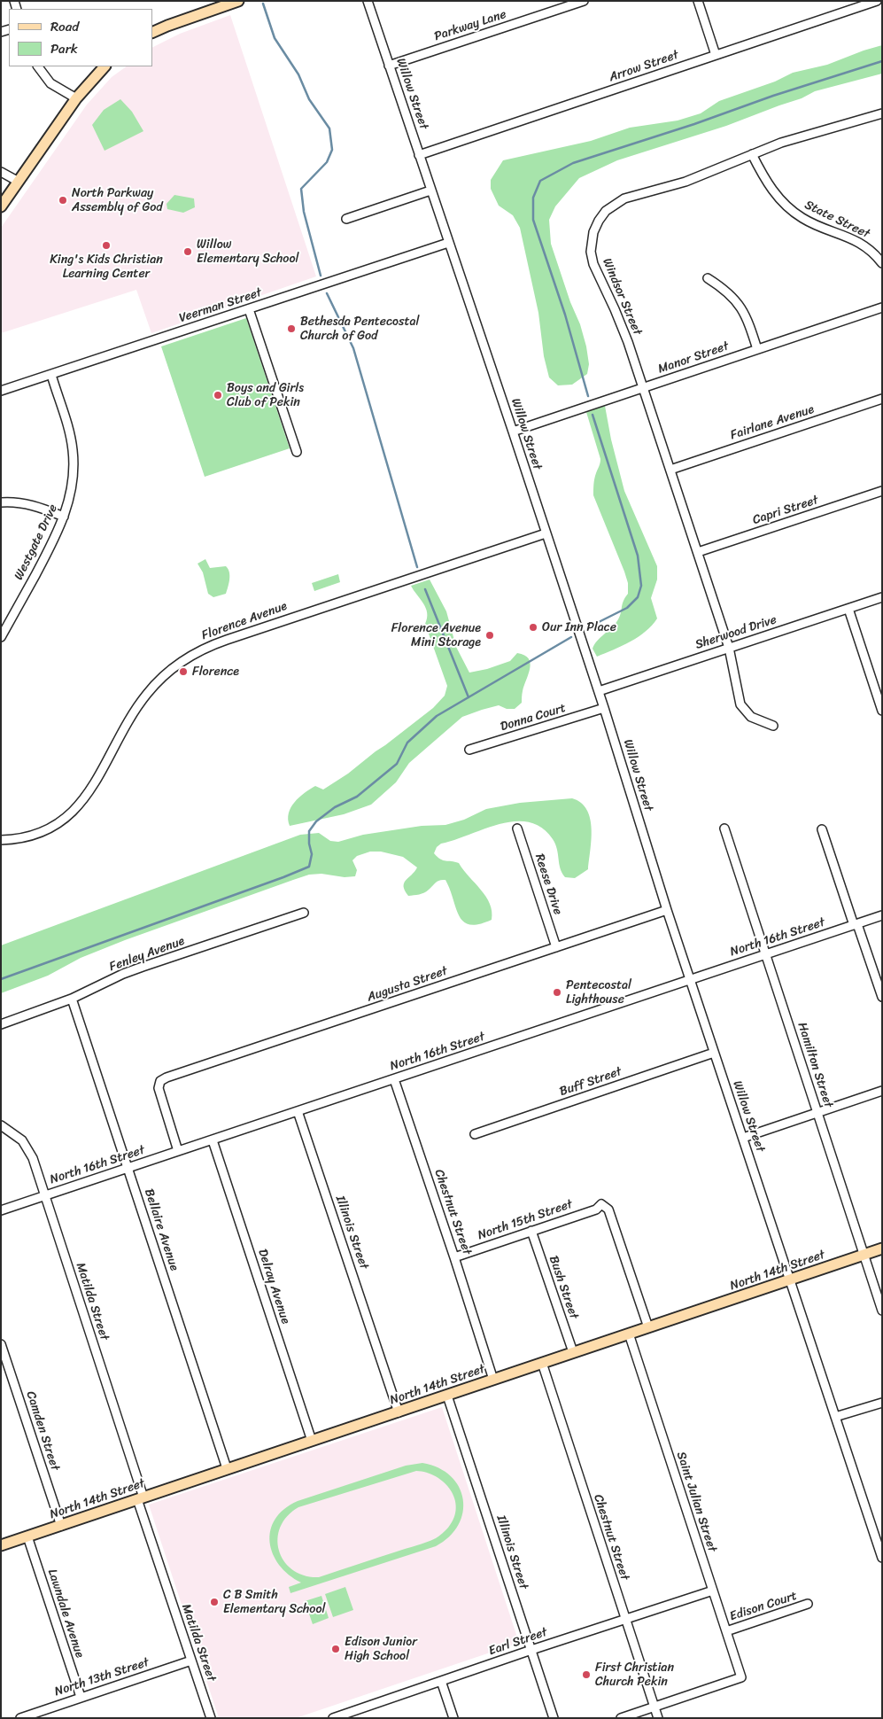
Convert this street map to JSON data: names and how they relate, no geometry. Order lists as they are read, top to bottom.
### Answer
{
  "streets": {
    "main road": ["North 14th Street"],
    "street": [
      "Parkway Lane",
      "Arrow Street",
      "Willow Street",
      "State Street",
      "Windsor Street",
      "Veerman Street",
      "Manor Street",
      "Fairlane Avenue",
      "Capri Street",
      "Westgate Drive",
      "Florence Avenue",
      "Sherwood Drive",
      "Donna Court",
      "Reese Drive",
      "North 16th Street",
      "Fenley Avenue",
      "Augusta Street",
      "Hamilton Street",
      "Buff Street",
      "Chestnut Street",
      "North 15th Street",
      "Bellaire Avenue",
      "Illinois Street",
      "Delray Avenue",
      "Bush Street",
      "Matilda Street",
      "Camden Street",
      "Saint Julian Street",
      "Edison Court",
      "Lawndale Avenue",
      "Earl Street",
      "North 13th Street"
    ]
  },
  "crossings": [
    ["Parkway Lane", "Willow Street"],
    ["Arrow Street", "Willow Street"],
    ["Willow Street", "Veerman Street"],
    ["Willow Street", "Manor Street"],
    ["Willow Street", "Florence Avenue"],
    ["Willow Street", "Sherwood Drive"],
    ["Willow Street", "Donna Court"],
    ["Willow Street", "North 16th Street"],
    ["Willow Street", "Augusta Street"],
    ["Willow Street", "Buff Street"],
    ["Willow Street", "North 14th Street"],
    ["State Street", "Windsor Street"],
    ["Windsor Street", "Manor Street"],
    ["Windsor Street", "Fairlane Avenue"],
    ["Windsor Street", "Capri Street"],
    ["Windsor Street", "Sherwood Drive"],
    ["Veerman Street", "Westgate Drive"],
    ["Reese Drive", "Augusta Street"],
    ["North 16th Street", "Augusta Street"],
    ["North 16th Street", "Hamilton Street"],
    ["North 16th Street", "Chestnut Street"],
    ["North 16th Street", "Bellaire Avenue"],
    ["North 16th Street", "Illinois Street"],
    ["North 16th Street", "Delray Avenue"],
    ["North 16th Street", "Matilda Street"],
    ["Fenley Avenue", "Bellaire Avenue"],
    ["Hamilton Street", "North 14th Street"],
    ["Chestnut Street", "North 15th Street"],
    ["Chestnut Street", "North 14th Street"],
    ["Chestnut Street", "Saint Julian Street"],
    ["Chestnut Street", "Earl Street"],
    ["North 15th Street", "North 14th Street"],
    ["North 15th Street", "Bush Street"],
    ["Bellaire Avenue", "North 14th Street"],
    ["Illinois Street", "North 14th Street"],
    ["Illinois Street", "Earl Street"],
    ["North 14th Street", "Delray Avenue"],
    ["North 14th Street", "Bush Street"],
    ["North 14th Street", "Matilda Street"],
    ["North 14th Street", "Camden Street"],
    ["North 14th Street", "Saint Julian Street"],
    ["North 14th Street", "Lawndale Avenue"],
    ["Matilda Street", "North 13th Street"],
    ["Saint Julian Street", "Edison Court"],
    ["Saint Julian Street", "Earl Street"],
    ["Lawndale Avenue", "North 13th Street"]
  ],
  "places": [
    "North Parkway Assembly of God",
    "King's Kids Christian Learning Center",
    "Willow Elementary School",
    "Bethesda Pentecostal Church of God",
    "Boys and Girls Club of Pekin",
    "Our Inn Place",
    "Florence Avenue Mini Storage",
    "Florence",
    "Pentecostal Lighthouse",
    "C B Smith Elementary School",
    "Edison Junior High School",
    "First Christian Church Pekin"
  ],
  "legend": ["Road", "Park"]
}
